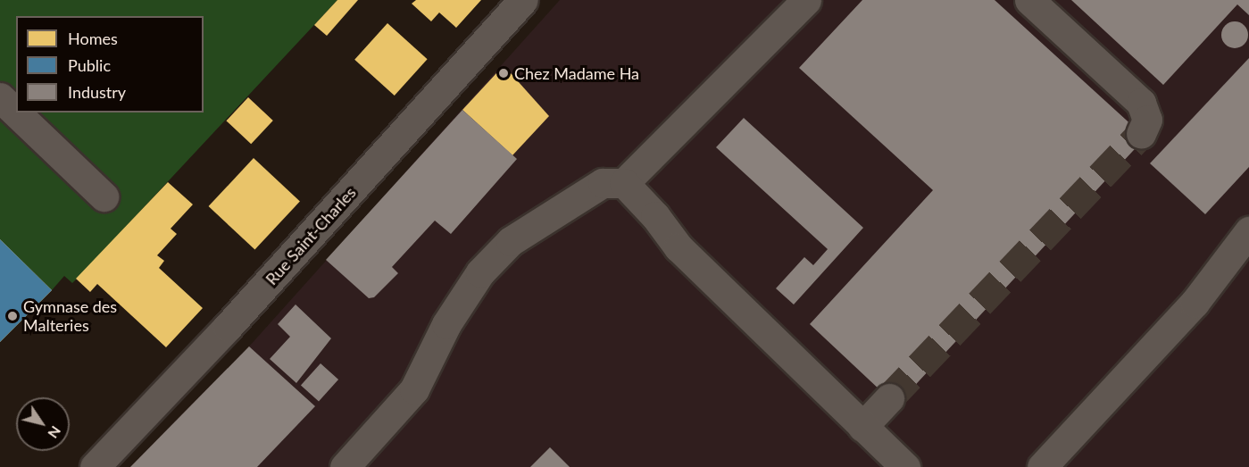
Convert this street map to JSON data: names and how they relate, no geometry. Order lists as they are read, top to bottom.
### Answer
{
  "streets": {
    "street": ["Rue Saint-Charles"]
  },
  "places": ["Chez Madame Ha", "Gymnase des Malteries"],
  "legend": ["Homes", "Public", "Industry"],
  "north": "bottom right"
}
